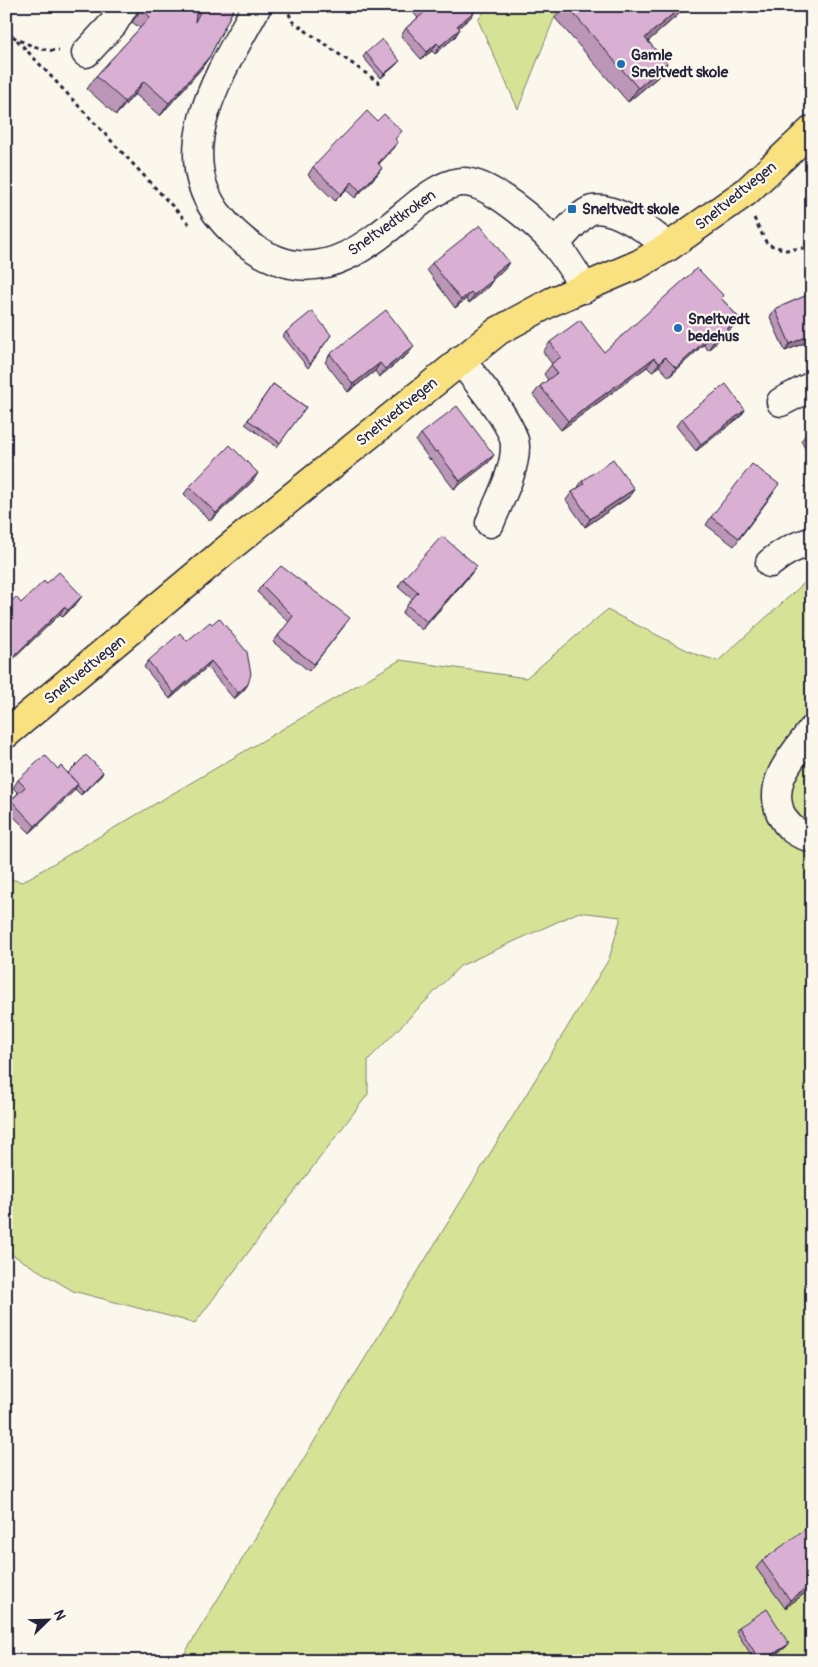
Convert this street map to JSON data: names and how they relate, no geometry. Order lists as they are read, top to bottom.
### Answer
{
  "streets": {
    "main road": ["Sneltvedtvegen"],
    "street": ["Sneltvedtkroken"]
  },
  "crossings": [
    ["Sneltvedtvegen", "Sneltvedtkroken"]
  ],
  "places": {
    "other": ["Gamle Sneltvedt skole", "Sneltvedt bedehus"],
    "transit": ["Sneltvedt skole"]
  },
  "north": "top right"
}
